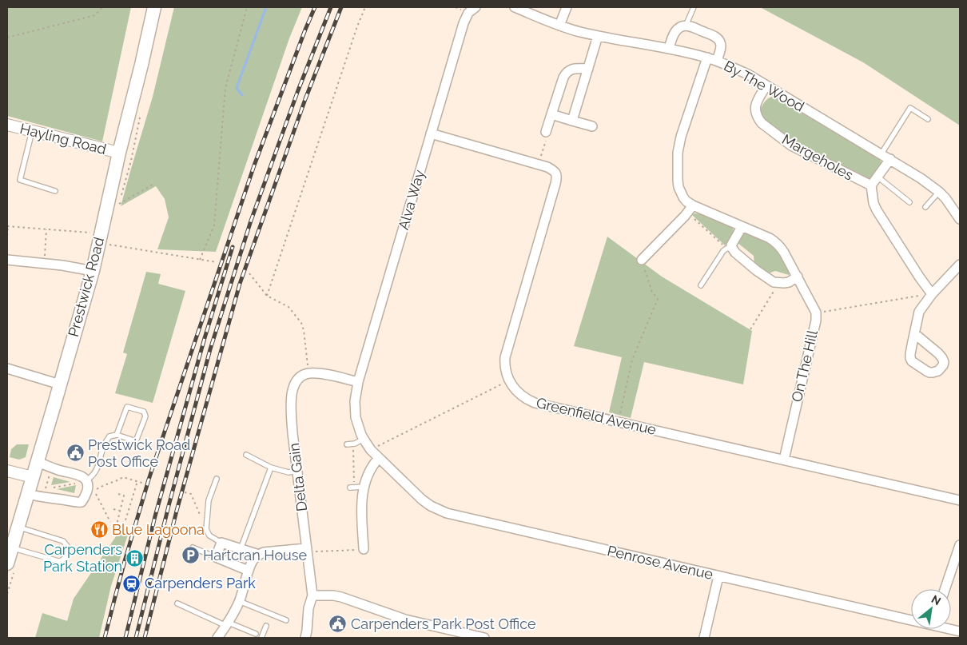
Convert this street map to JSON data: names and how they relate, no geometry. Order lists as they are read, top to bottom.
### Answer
{
  "streets": {
    "main road": ["Prestwick Road"],
    "street": [
      "By The Wood",
      "Hayling Road",
      "Margeholes",
      "Alva Way",
      "On The Hill",
      "Greenfield Avenue",
      "Delta Gain",
      "Penrose Avenue"
    ]
  },
  "crossings": [
    ["By The Wood", "Margeholes"],
    ["By The Wood", "On The Hill"],
    ["Hayling Road", "Prestwick Road"],
    ["Alva Way", "Penrose Avenue"],
    ["On The Hill", "Greenfield Avenue"]
  ],
  "places": {
    "public building": ["Prestwick Road Post Office", "Carpenders Park Post Office"],
    "restaurant": ["Blue Lagoona"],
    "parking": ["Hartcran House"],
    "building": ["Carpenders Park Station"],
    "station": ["Carpenders Park"]
  },
  "north": "top right"
}
